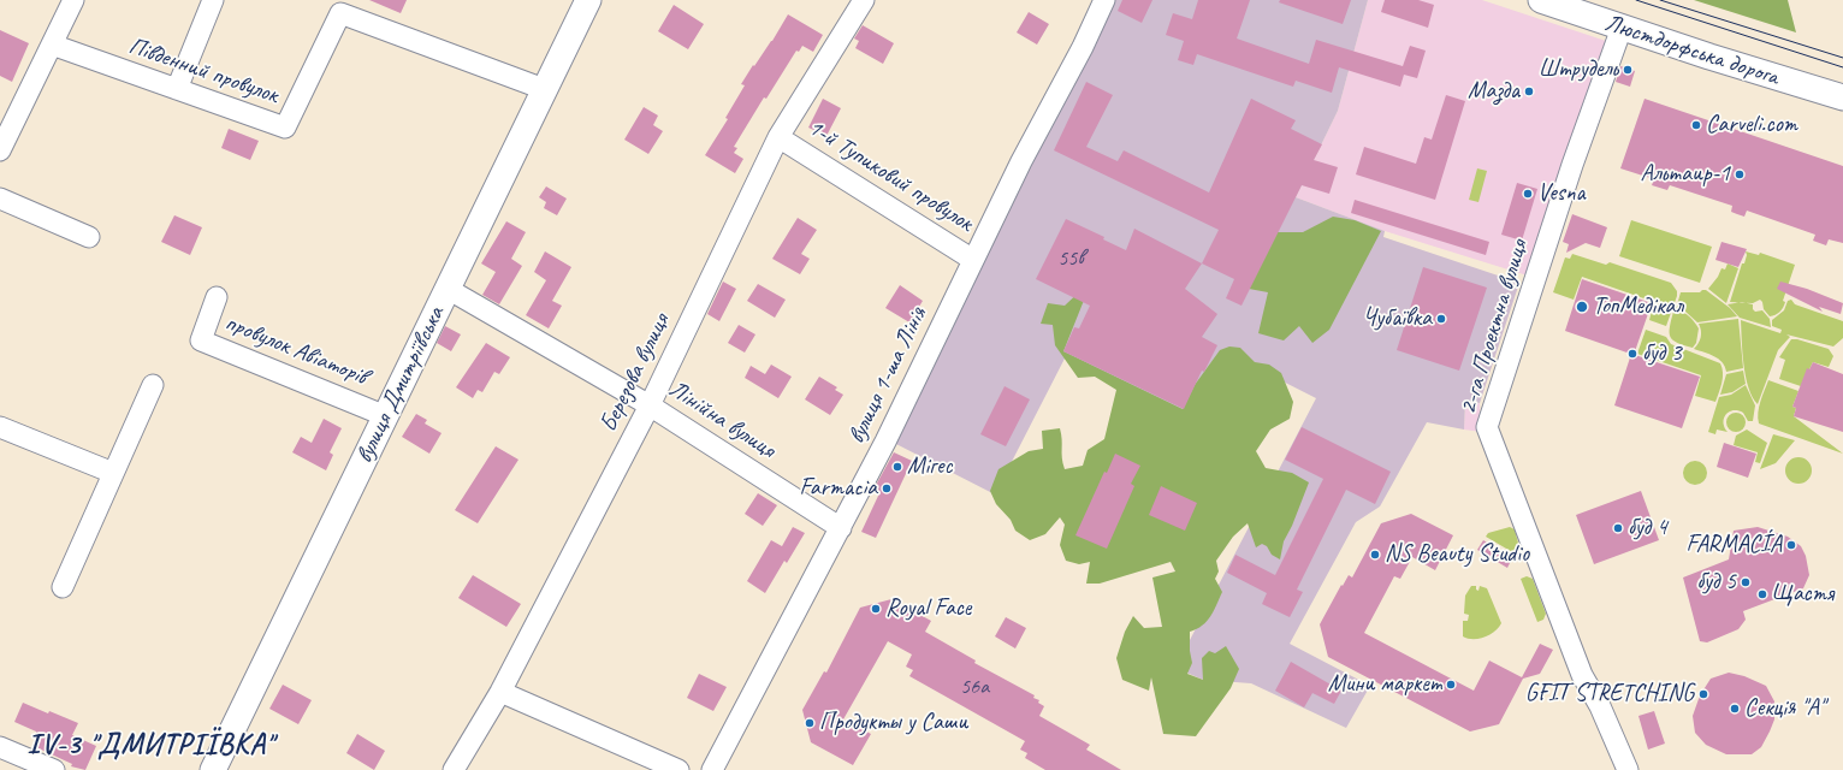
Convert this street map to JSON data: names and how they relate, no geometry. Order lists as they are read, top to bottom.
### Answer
{
  "streets": {
    "main road": ["Люстдорфська дорога", "вулиця Дмитріївська"],
    "street": [
      "Південний провулок",
      "1-й Тупиковий провулок",
      "2-га Проектна вулиця",
      "провулок Авіаторів",
      "Березова вулиця",
      "вулиця 1-ша Лінія",
      "Лінійна вулиця"
    ]
  },
  "crossings": [
    ["Люстдорфська дорога", "2-га Проектна вулиця"],
    ["Південний провулок", "вулиця Дмитріївська"],
    ["1-й Тупиковий провулок", "Березова вулиця"],
    ["1-й Тупиковий провулок", "вулиця 1-ша Лінія"],
    ["провулок Авіаторів", "вулиця Дмитріївська"],
    ["Березова вулиця", "Лінійна вулиця"],
    ["вулиця 1-ша Лінія", "Лінійна вулиця"],
    ["вулиця Дмитріївська", "Лінійна вулиця"]
  ],
  "districts": ["IV-3 \"ДМИТРІЇВКА\""],
  "places": [
    "Штрудель",
    "Мазда",
    "Carveli.com",
    "Альтаир-1",
    "Vesna",
    "ТопМедікал",
    "Чубаївка",
    "буд 3",
    "Мігес",
    "Farmacia",
    "буд 4",
    "FARMACÍA",
    "NS Beauty Studio",
    "буд 5",
    "Щастя",
    "Royal Face",
    "Мини маркет",
    "GFIT STRETCHING",
    "Секція \"А\"",
    "Продукты у Саши"
  ],
  "house_numbers": ["55в", "56а"]
}
